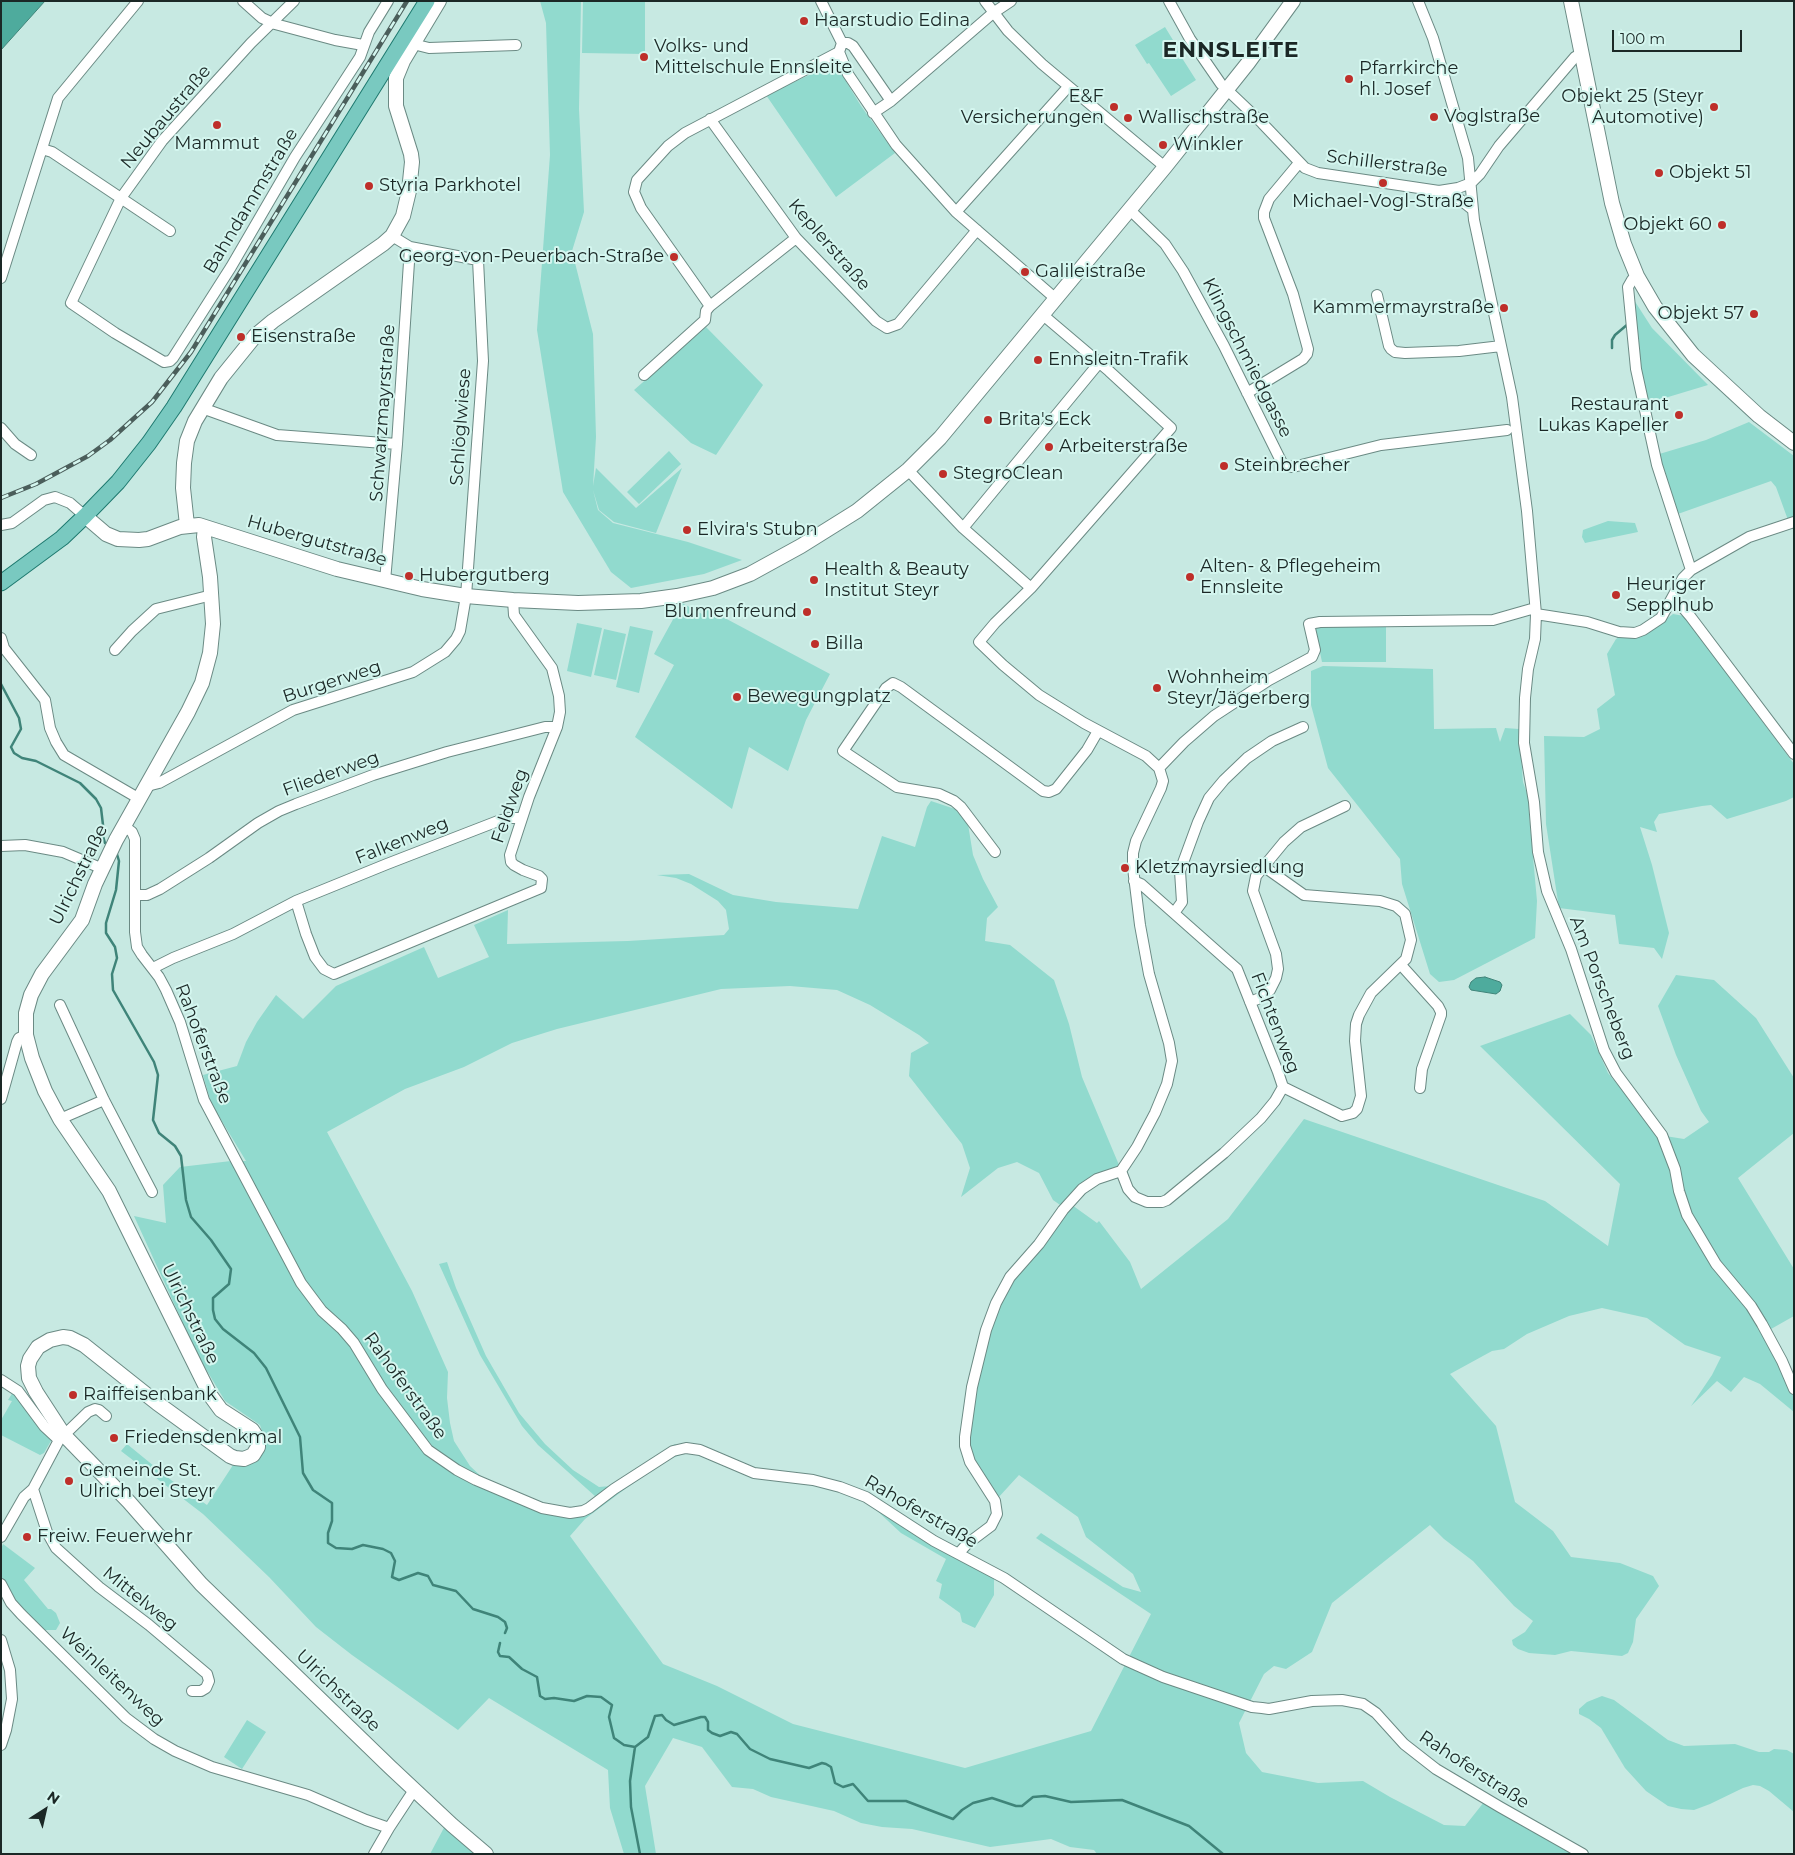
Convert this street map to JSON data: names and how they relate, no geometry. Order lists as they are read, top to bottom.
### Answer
{
  "streets": {
    "street": [
      "Neubaustraße",
      "Schillerstraße",
      "Bahndammstraße",
      "Keplerstraße",
      "Klingschmiedgasse",
      "Schwarzmayrstraße",
      "Schlöglwiese",
      "Hubergutstraße",
      "Burgerweg",
      "Fliederweg",
      "Feldweg",
      "Falkenweg",
      "Ulrichstraße",
      "Am Porscheberg",
      "Fichtenweg",
      "Rahoferstraße",
      "Mittelweg",
      "Weinleitenweg"
    ]
  },
  "crossings": [
    ["Neubaustraße", "Bahndammstraße"],
    ["Schwarzmayrstraße", "Schlöglwiese"],
    ["Schwarzmayrstraße", "Hubergutstraße"],
    ["Schlöglwiese", "Hubergutstraße"],
    ["Schlöglwiese", "Burgerweg"],
    ["Hubergutstraße", "Burgerweg"],
    ["Hubergutstraße", "Feldweg"],
    ["Hubergutstraße", "Ulrichstraße"],
    ["Burgerweg", "Ulrichstraße"],
    ["Fliederweg", "Feldweg"],
    ["Fliederweg", "Rahoferstraße"],
    ["Feldweg", "Falkenweg"],
    ["Falkenweg", "Rahoferstraße"],
    ["Ulrichstraße", "Rahoferstraße"]
  ],
  "districts": ["ENNSLEITE"],
  "places": [
    "Haarstudio Edina",
    "Volks- und Mittelschule Ennsleite",
    "Pfarrkirche hl. Josef",
    "E&F Versicherungen",
    "Objekt 25 (Steyr Automotive)",
    "Voglstraße",
    "Wallischstraße",
    "Mammut",
    "Winkler",
    "Objekt 51",
    "Michael-Vogl-Straße",
    "Styria Parkhotel",
    "Objekt 60",
    "Georg-von-Peuerbach-Straße",
    "Galileistraße",
    "Kammermayrstraße",
    "Objekt 57",
    "Eisenstraße",
    "Ennsleitn-Trafik",
    "Restaurant Lukas Kapeller",
    "Brita's Eck",
    "Arbeiterstraße",
    "Steinbrecher",
    "StegroClean",
    "Elvira's Stubn",
    "Hubergutberg",
    "Alten- & Pflegeheim Ennsleite",
    "Health & Beauty Institut Steyr",
    "Heuriger Sepplhub",
    "Blumenfreund",
    "Billa",
    "Wohnheim Steyr/Jägerberg",
    "Bewegungplatz",
    "Kletzmayrsiedlung",
    "Raiffeisenbank",
    "Friedensdenkmal",
    "Gemeinde St. Ulrich bei Steyr",
    "Freiw. Feuerwehr"
  ],
  "scale_bar": "100 m",
  "north": "top right"
}
